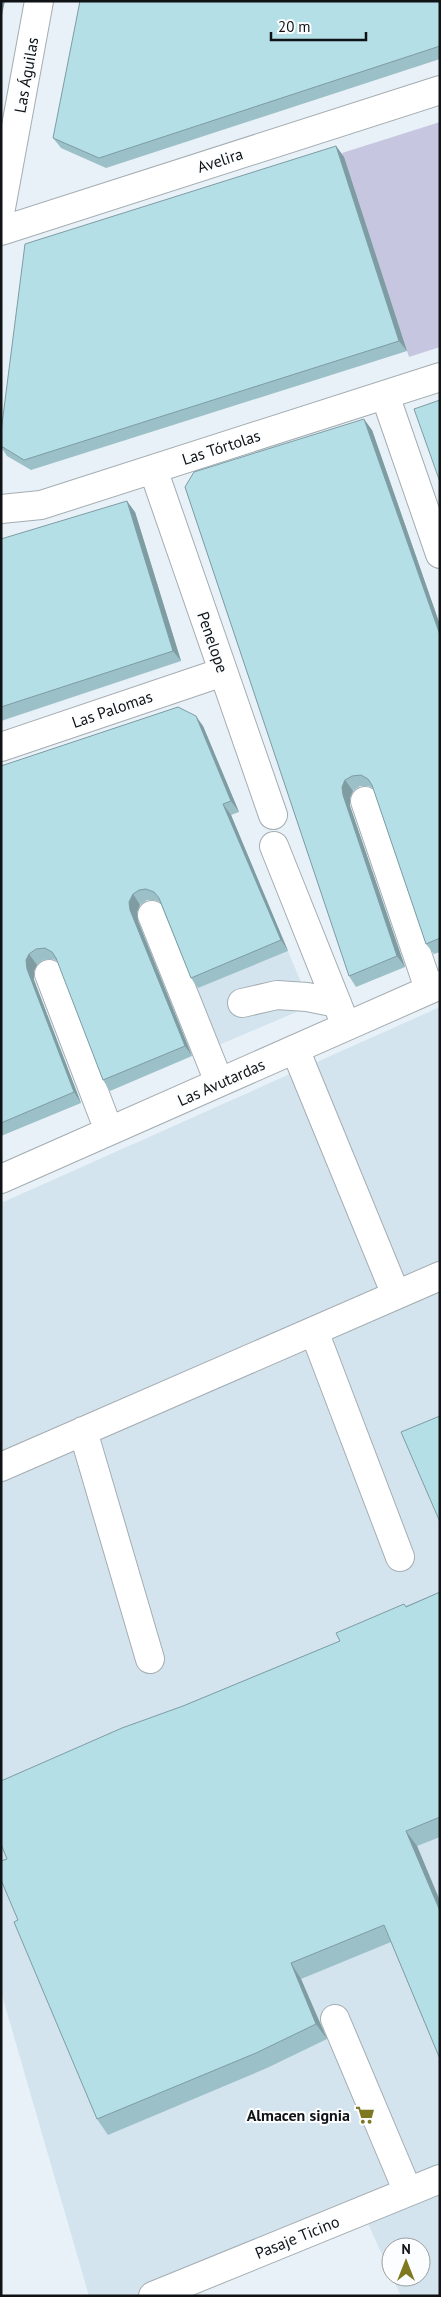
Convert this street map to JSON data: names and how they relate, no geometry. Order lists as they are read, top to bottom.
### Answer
{
  "streets": {
    "street": [
      "Las Águilas",
      "Avelira",
      "Las Tórtolas",
      "Penelope",
      "Las Palomas",
      "Las Avutardas",
      "Pasaje Ticino"
    ]
  },
  "crossings": [
    ["Las Tórtolas", "Penelope"],
    ["Penelope", "Las Palomas"]
  ],
  "places": {
    "supermarket": ["Almacen signia"]
  },
  "scale_bar": "20 m",
  "north": "top"
}
